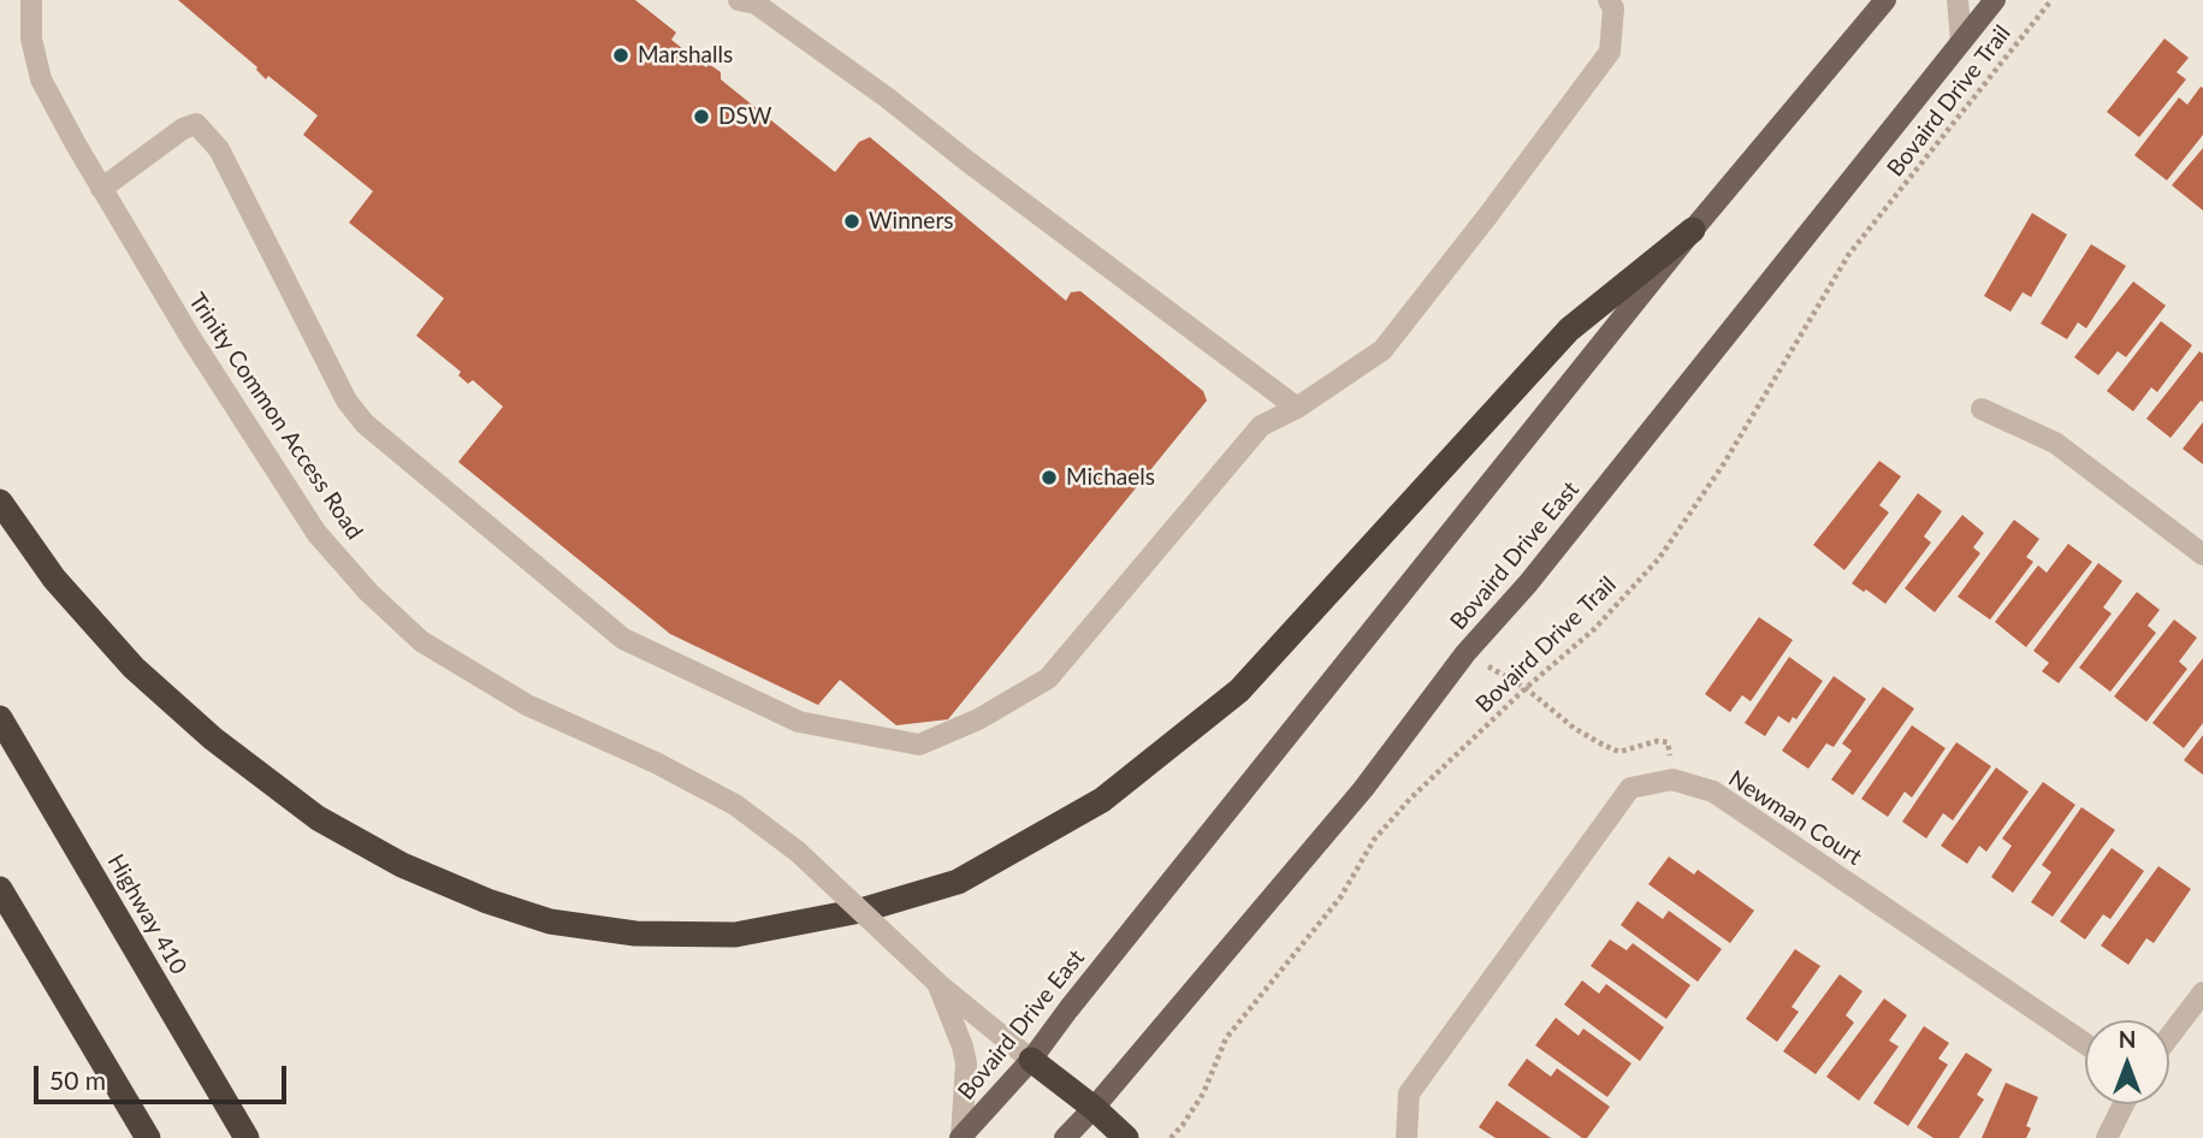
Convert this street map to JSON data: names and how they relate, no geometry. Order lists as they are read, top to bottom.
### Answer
{
  "streets": {
    "highway": ["Highway 410"],
    "main road": ["Bovaird Drive East"],
    "street": ["Trinity Common Access Road", "Newman Court"],
    "path": ["Bovaird Drive Trail"]
  },
  "crossings": [
    ["Trinity Common Access Road", "Bovaird Drive East"]
  ],
  "places": [
    "Marshalls",
    "DSW",
    "Winners",
    "Michaels"
  ],
  "scale_bar": "50 m",
  "north": "top"
}
